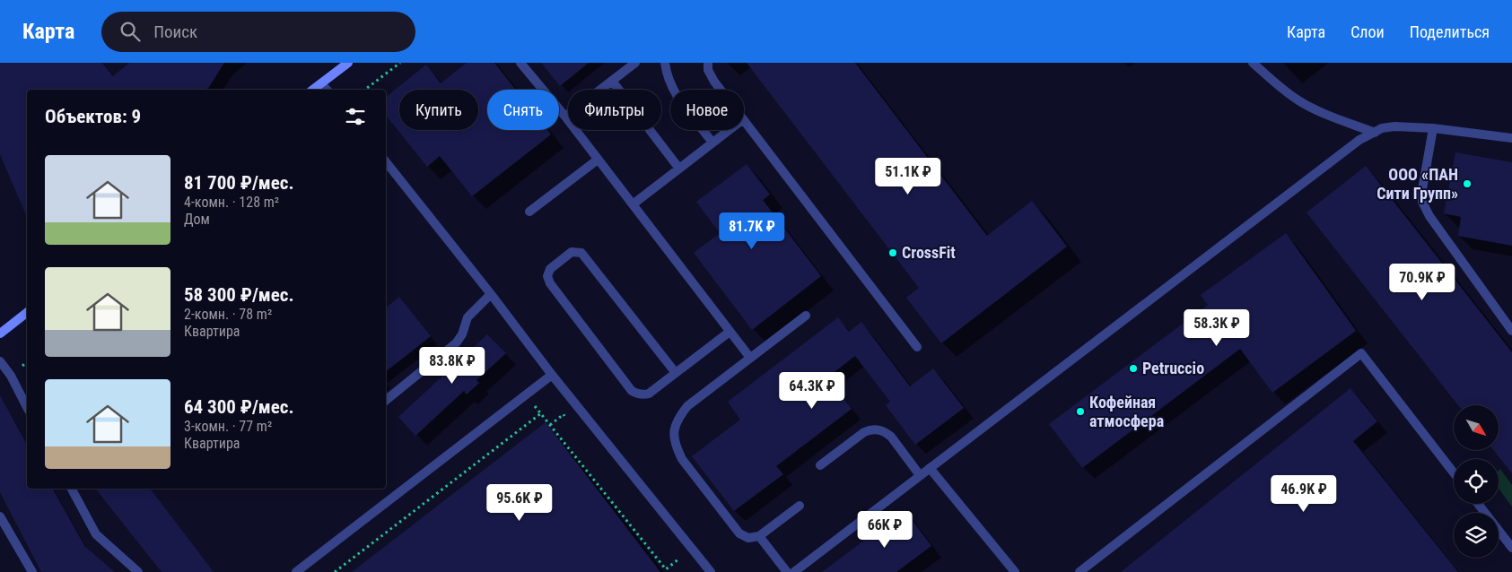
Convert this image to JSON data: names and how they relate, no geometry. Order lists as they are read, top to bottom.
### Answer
{
  "places": [
    "ООО «ПАН Сити Групп»",
    "CrossFit",
    "Petruccio",
    "Кофейная атмосфера"
  ],
  "north": "bottom right",
  "page": {
    "header": "Карта",
    "search": "Поиск",
    "nav": ["Карта", "Слои", "Поделиться"],
    "chip": [
      "Купить",
      "Снять",
      "Фильтры",
      "Новое"
    ],
    "heading": "Объектов: 9",
    "list": [
      {
        "name": "81 700 ₽/мес.",
        "note": "4-комн. · 128 m² · Дом"
      },
      {
        "name": "58 300 ₽/мес.",
        "note": "2-комн. · 78 m² · Квартира"
      },
      {
        "name": "64 300 ₽/мес.",
        "note": "3-комн. · 77 m² · Квартира"
      }
    ],
    "price": [
      "51.1K ₽",
      "81.7K ₽",
      "70.9K ₽",
      "58.3K ₽",
      "83.8K ₽",
      "64.3K ₽",
      "46.9K ₽",
      "95.6K ₽",
      "66K ₽"
    ]
  }
}
